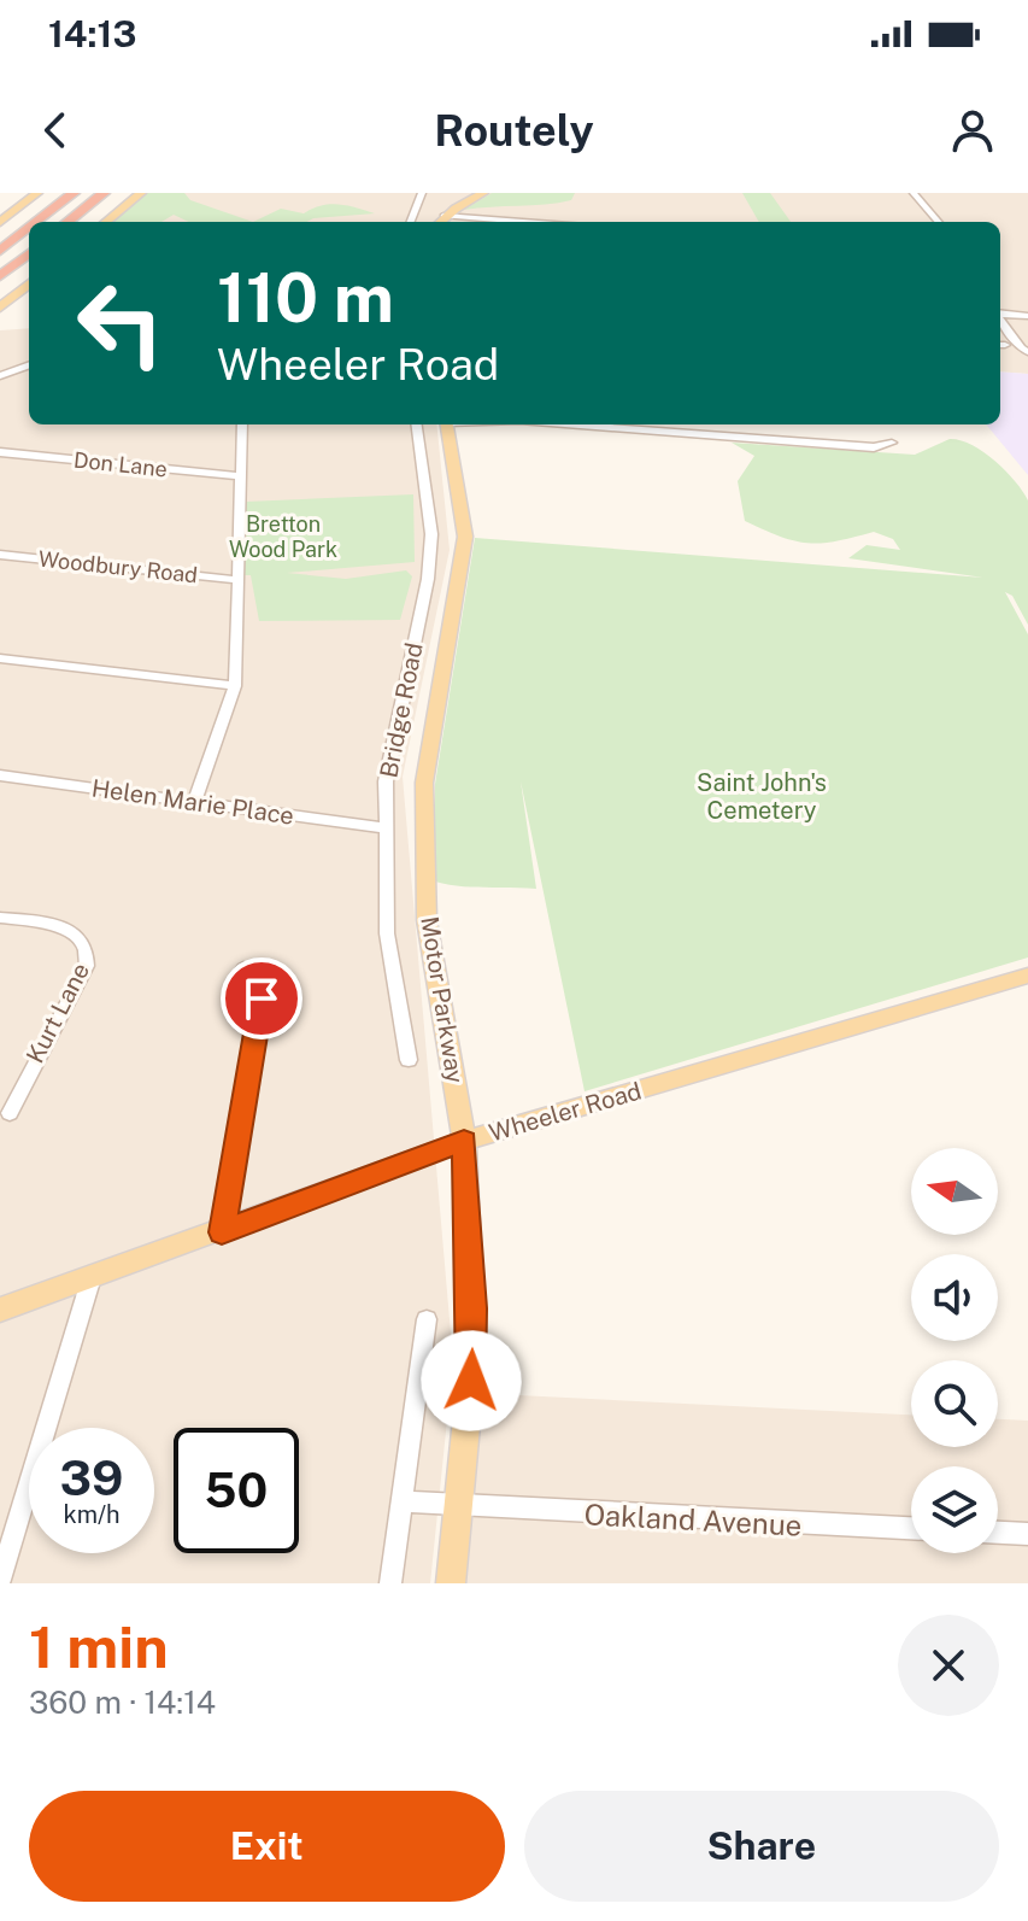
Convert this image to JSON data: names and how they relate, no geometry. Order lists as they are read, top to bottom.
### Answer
{
  "streets": {
    "main road": ["Motor Parkway", "Wheeler Road"],
    "street": [
      "Don Lane",
      "Woodbury Road",
      "Bridge Road",
      "Helen Marie Place",
      "Kurt Lane",
      "Oakland Avenue"
    ]
  },
  "crossings": [
    ["Bridge Road", "Helen Marie Place"],
    ["Motor Parkway", "Wheeler Road"],
    ["Motor Parkway", "Oakland Avenue"]
  ],
  "parks": ["Bretton Wood Park", "Saint John's Cemetery"],
  "north": "left",
  "page": {
    "status": "14:13",
    "header": "Routely",
    "turn": ["110 m", "Wheeler Road"],
    "speed": "39 km/h",
    "limit": "50",
    "heading": ["1 min", "360 m · 14:14"],
    "buttons": ["Exit", "Share"]
  }
}
